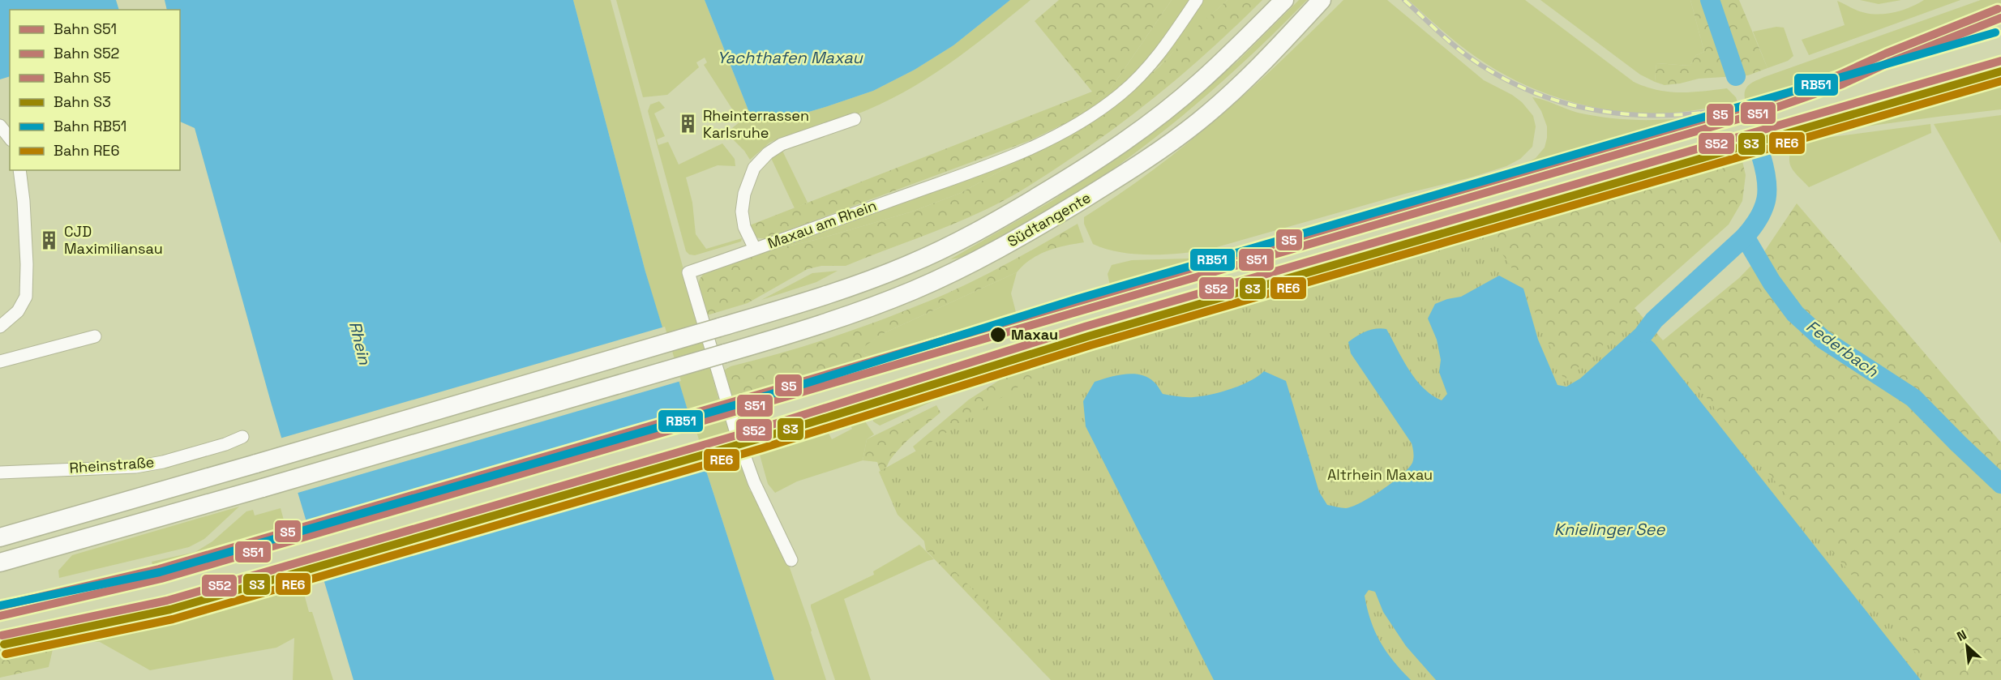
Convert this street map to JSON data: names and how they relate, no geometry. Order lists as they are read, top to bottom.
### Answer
{
  "streets": {
    "highway": ["Südtangente"],
    "street": ["Maxau am Rhein", "Rheinstraße"]
  },
  "water": [
    "Yachthafen Maxau",
    "Rhein",
    "Federbach",
    "Knielinger See"
  ],
  "parks": ["Altrhein Maxau"],
  "places": {
    "building": ["Rheinterrassen Karlsruhe", "CJD Maximiliansau"],
    "other": ["Maxau"]
  },
  "lines": [
    "rail line S5",
    "rail line S51",
    "rail line RB51",
    "rail line S52",
    "rail line S3",
    "rail line RE6"
  ],
  "legend": [
    "Bahn S51",
    "Bahn S52",
    "Bahn S5",
    "Bahn S3",
    "Bahn RB51",
    "Bahn RE6"
  ],
  "north": "top left"
}
